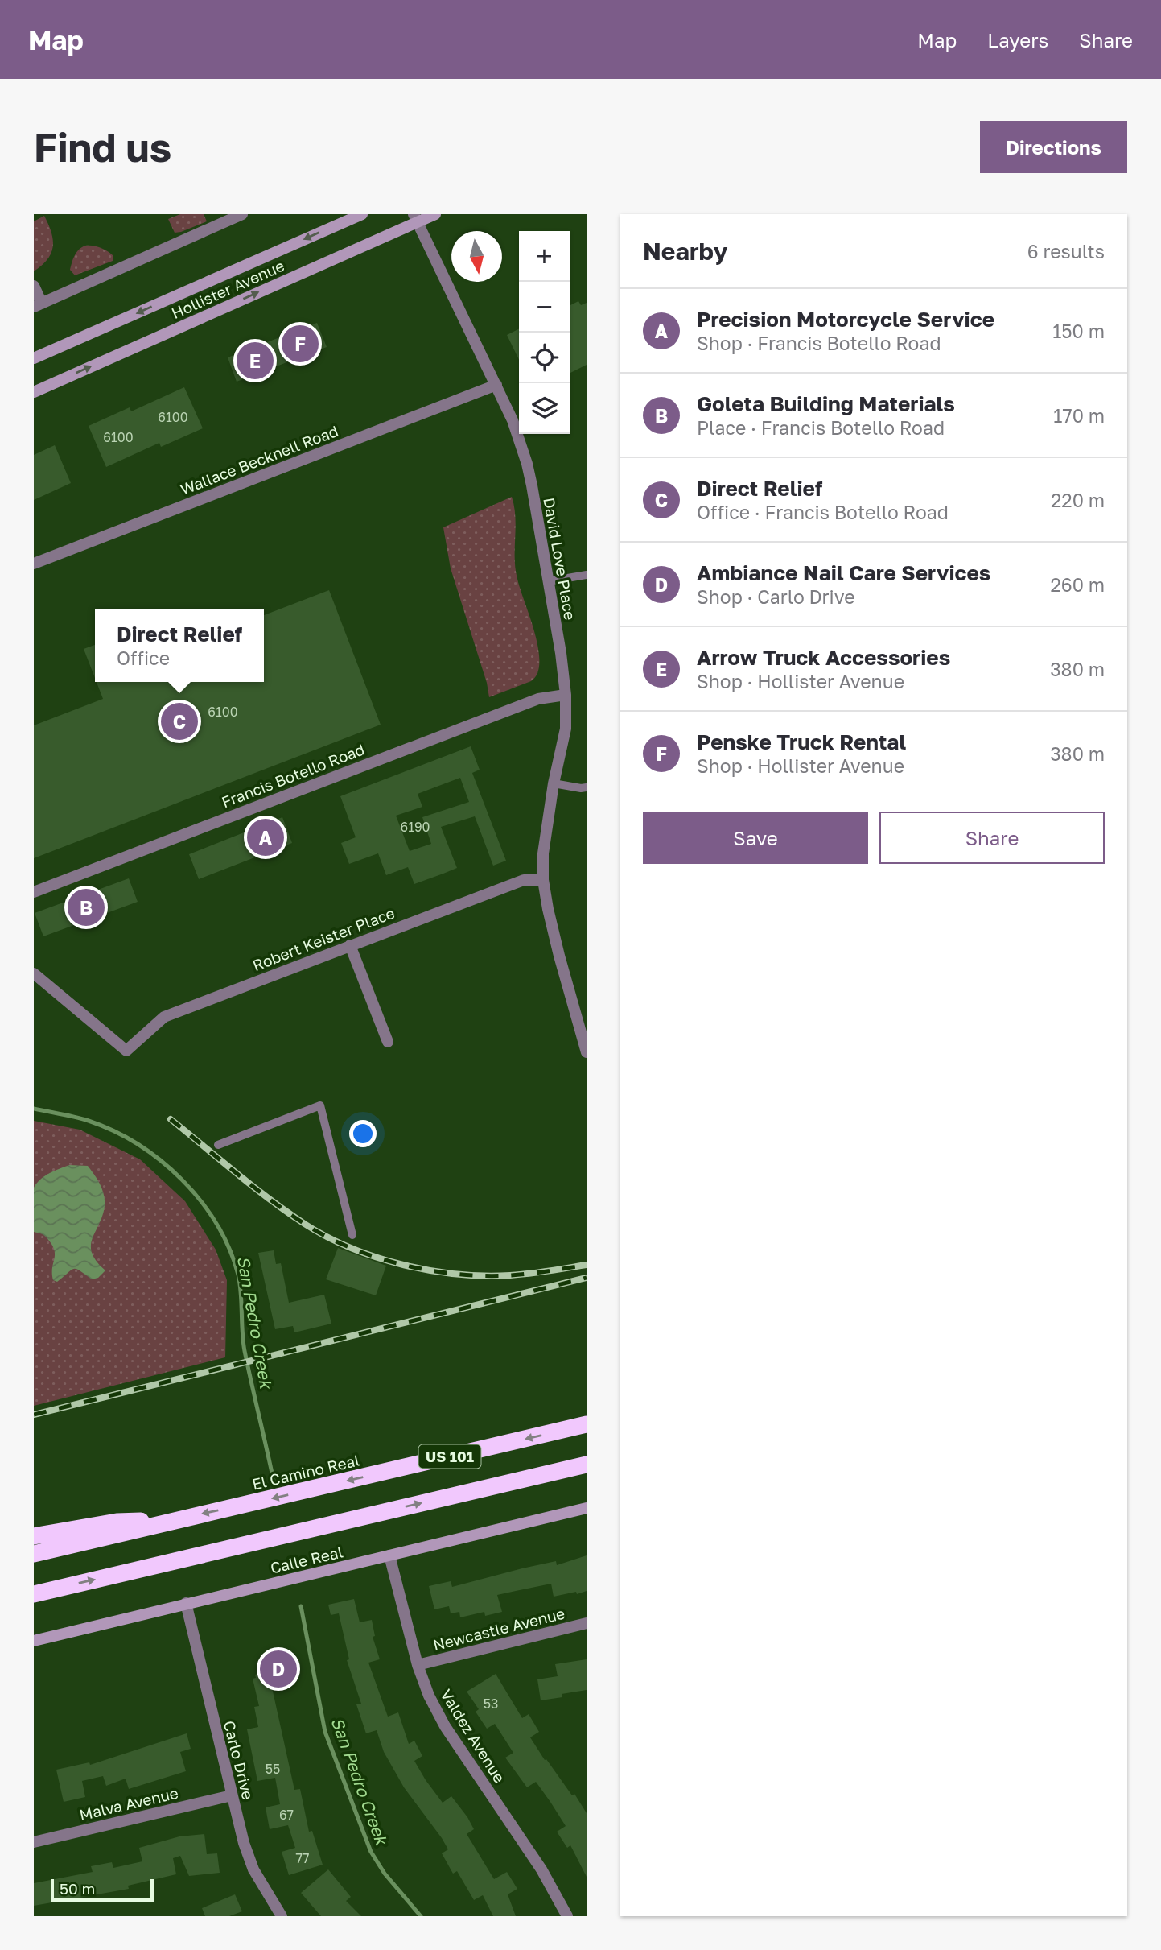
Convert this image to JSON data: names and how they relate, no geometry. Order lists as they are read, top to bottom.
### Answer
{
  "streets": {
    "highway": ["US 101", "El Camino Real"],
    "main road": ["Hollister Avenue", "Calle Real"],
    "street": [
      "Wallace Becknell Road",
      "David Love Place",
      "Francis Botello Road",
      "Robert Keister Place",
      "Newcastle Avenue",
      "Valdez Avenue",
      "Carlo Drive",
      "Malva Avenue"
    ]
  },
  "crossings": [
    ["Hollister Avenue", "David Love Place"],
    ["Wallace Becknell Road", "David Love Place"],
    ["David Love Place", "Francis Botello Road"],
    ["David Love Place", "Robert Keister Place"],
    ["Calle Real", "Valdez Avenue"],
    ["Calle Real", "Carlo Drive"],
    ["Newcastle Avenue", "Valdez Avenue"],
    ["Carlo Drive", "Malva Avenue"]
  ],
  "water": ["San Pedro Creek"],
  "house_numbers": [
    "6100",
    "6100",
    "6100",
    "6190",
    "53",
    "55",
    "67",
    "77"
  ],
  "scale_bar": "50 m",
  "north": "bottom",
  "page": {
    "header": "Map",
    "nav": ["Map", "Layers", "Share"],
    "buttons": [
      "Directions",
      ["Save", "Share"]
    ],
    "title": "Find us",
    "heading": ["Nearby", "6 results"],
    "map_buttons": ["+", "−"],
    "list": [
      {
        "mark": "A",
        "name": "Precision Motorcycle Service",
        "note": "Shop · Francis Botello Road",
        "value": "150 m"
      },
      {
        "mark": "B",
        "name": "Goleta Building Materials",
        "note": "Place · Francis Botello Road",
        "value": "170 m"
      },
      {
        "mark": "C",
        "name": "Direct Relief",
        "note": "Office · Francis Botello Road",
        "value": "220 m"
      },
      {
        "mark": "D",
        "name": "Ambiance Nail Care Services",
        "note": "Shop · Carlo Drive",
        "value": "260 m"
      },
      {
        "mark": "E",
        "name": "Arrow Truck Accessories",
        "note": "Shop · Hollister Avenue",
        "value": "380 m"
      },
      {
        "mark": "F",
        "name": "Penske Truck Rental",
        "note": "Shop · Hollister Avenue",
        "value": "380 m"
      }
    ],
    "pins": [
      "F",
      "E",
      "C",
      "A",
      "B",
      "D"
    ],
    "popup": ["Direct Relief", "Office"],
    "scale": "50 m"
  }
}
